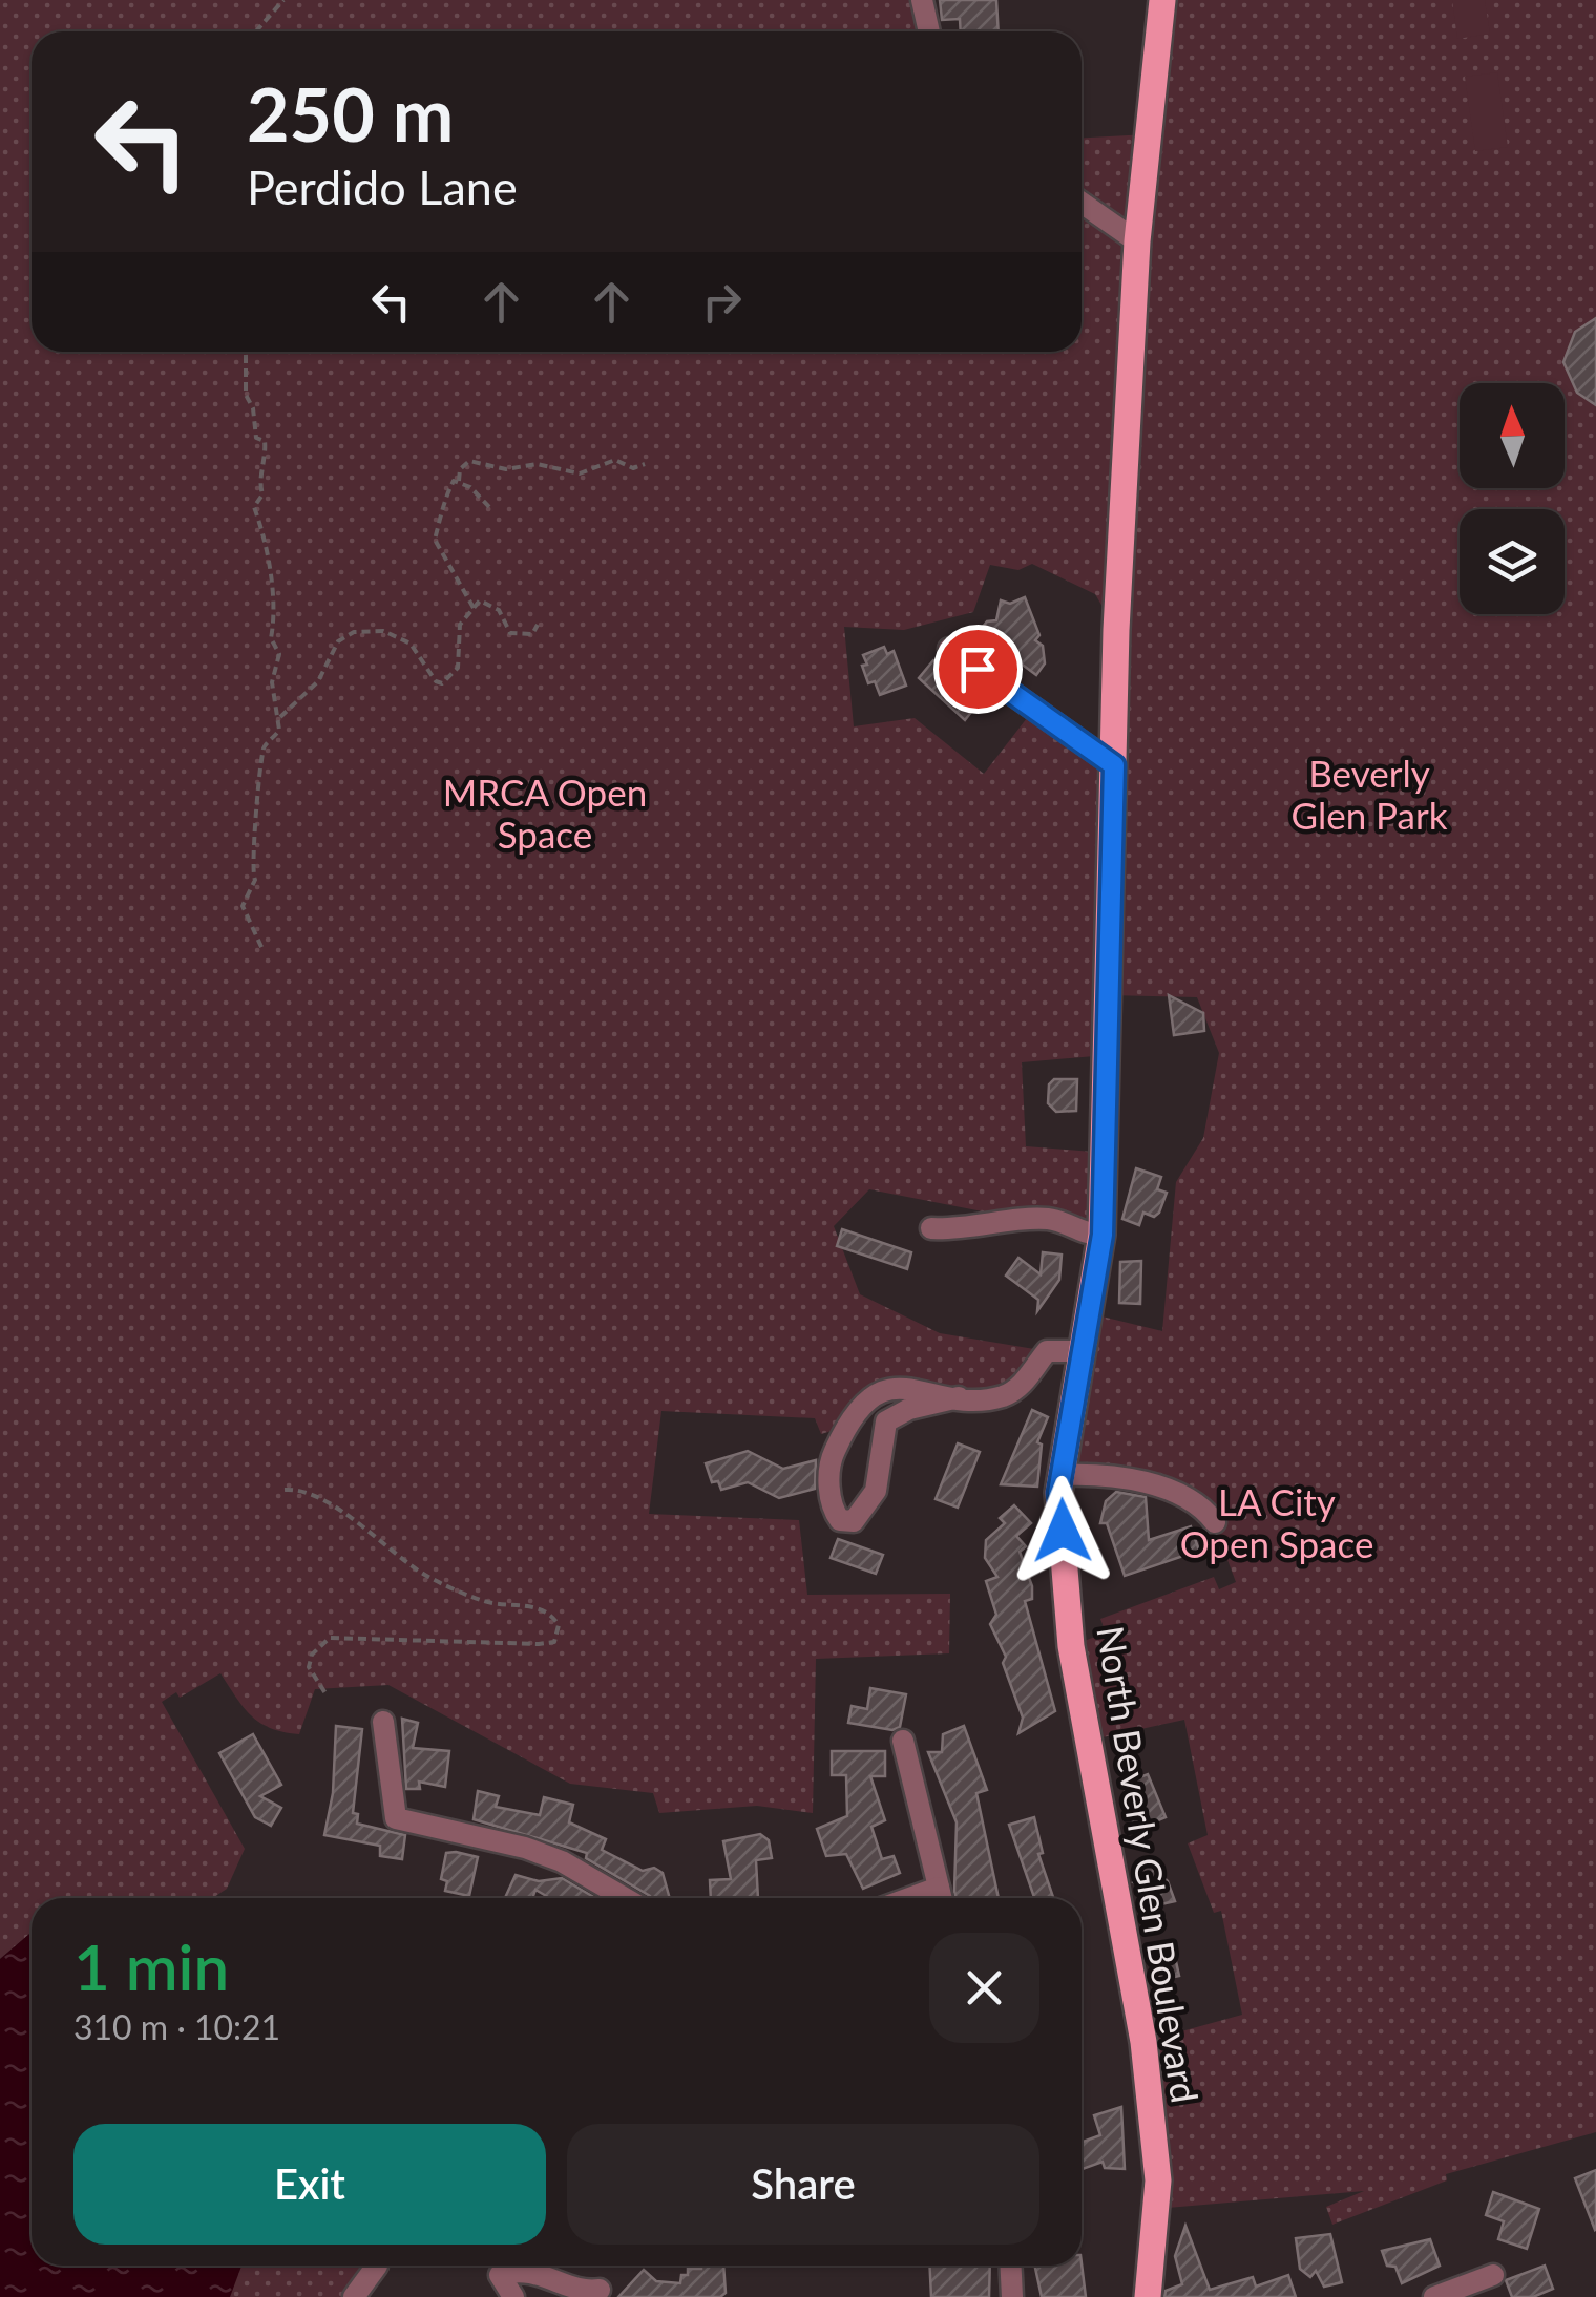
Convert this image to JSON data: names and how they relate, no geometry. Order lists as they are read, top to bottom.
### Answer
{
  "streets": {
    "main road": ["North Beverly Glen Boulevard"]
  },
  "parks": ["Beverly Glen Park", "MRCA Open Space", "LA City Open Space"],
  "north": "top",
  "page": {
    "turn": ["250 m", "Perdido Lane"],
    "heading": ["1 min", "310 m · 10:21"],
    "buttons": ["Exit", "Share"]
  }
}
